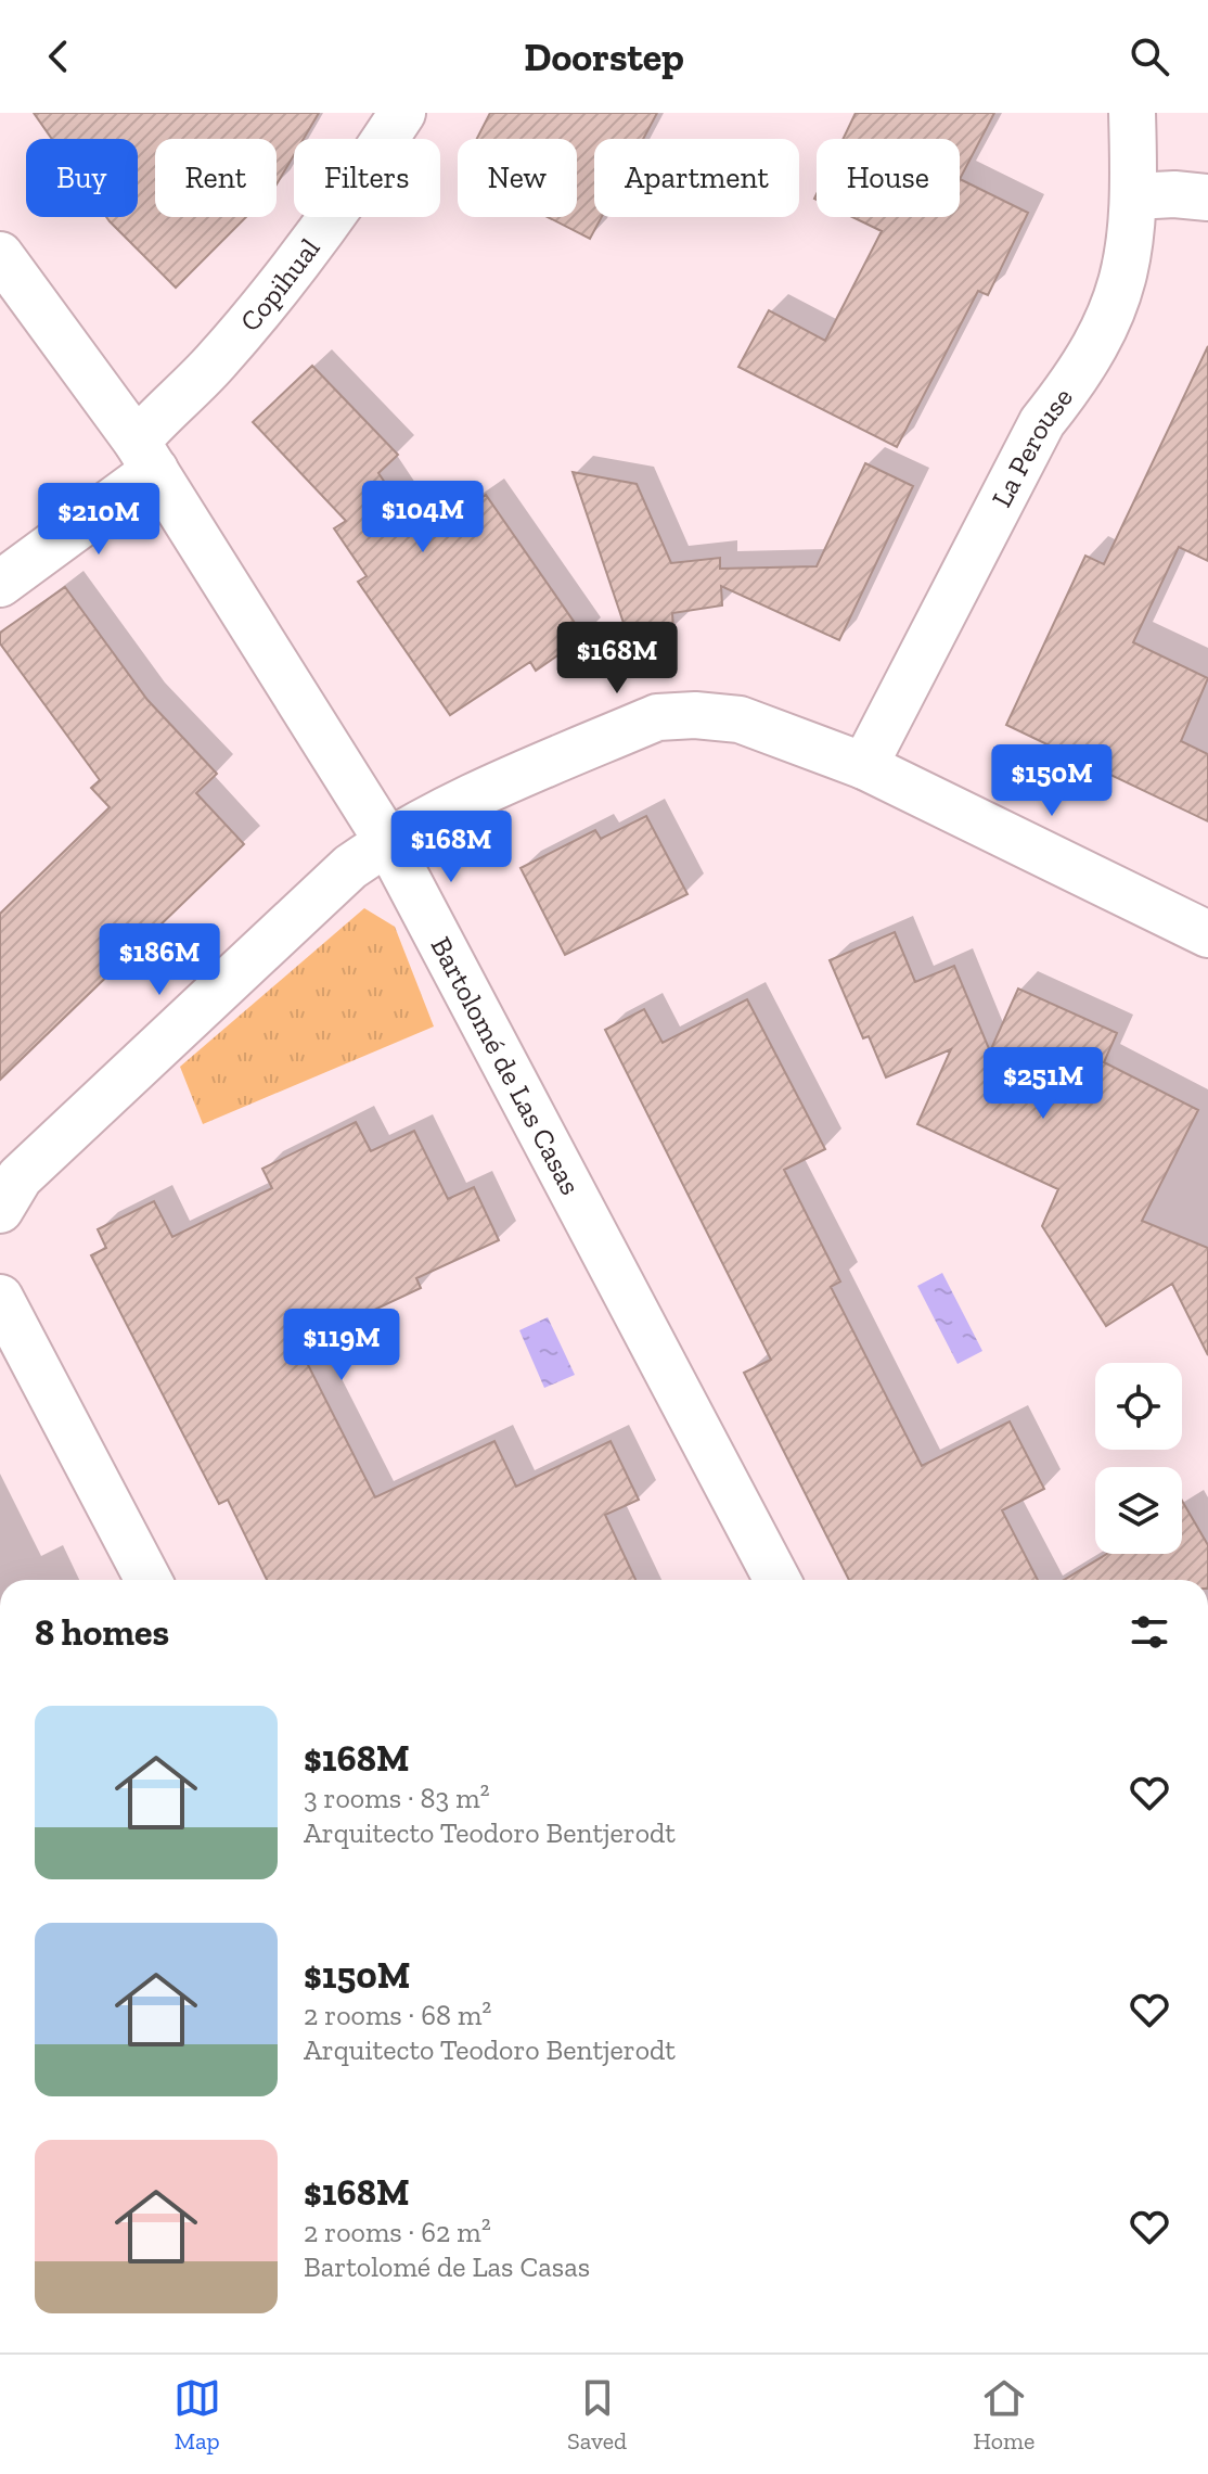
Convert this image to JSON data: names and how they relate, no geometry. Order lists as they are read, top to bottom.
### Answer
{
  "streets": {
    "street": ["Copihual", "La Perouse", "Bartolomé de Las Casas"]
  },
  "crossings": [
    ["Copihual", "Bartolomé de Las Casas"]
  ],
  "page": {
    "header": "Doorstep",
    "chip": [
      "Buy",
      "Rent",
      "Filters",
      "New",
      "Apartment",
      "House"
    ],
    "price": [
      "$104M",
      "$210M",
      "$168M",
      "$150M",
      "$168M",
      "$186M",
      "$251M",
      "$119M"
    ],
    "heading": "8 homes",
    "list": [
      {
        "name": "$168M",
        "note": "3 rooms · 83 m² · Arquitecto Teodoro Bentjerodt"
      },
      {
        "name": "$150M",
        "note": "2 rooms · 68 m² · Arquitecto Teodoro Bentjerodt"
      },
      {
        "name": "$168M",
        "note": "2 rooms · 62 m² · Bartolomé de Las Casas"
      }
    ],
    "tabs": ["Map", "Saved", "Home"]
  }
}
